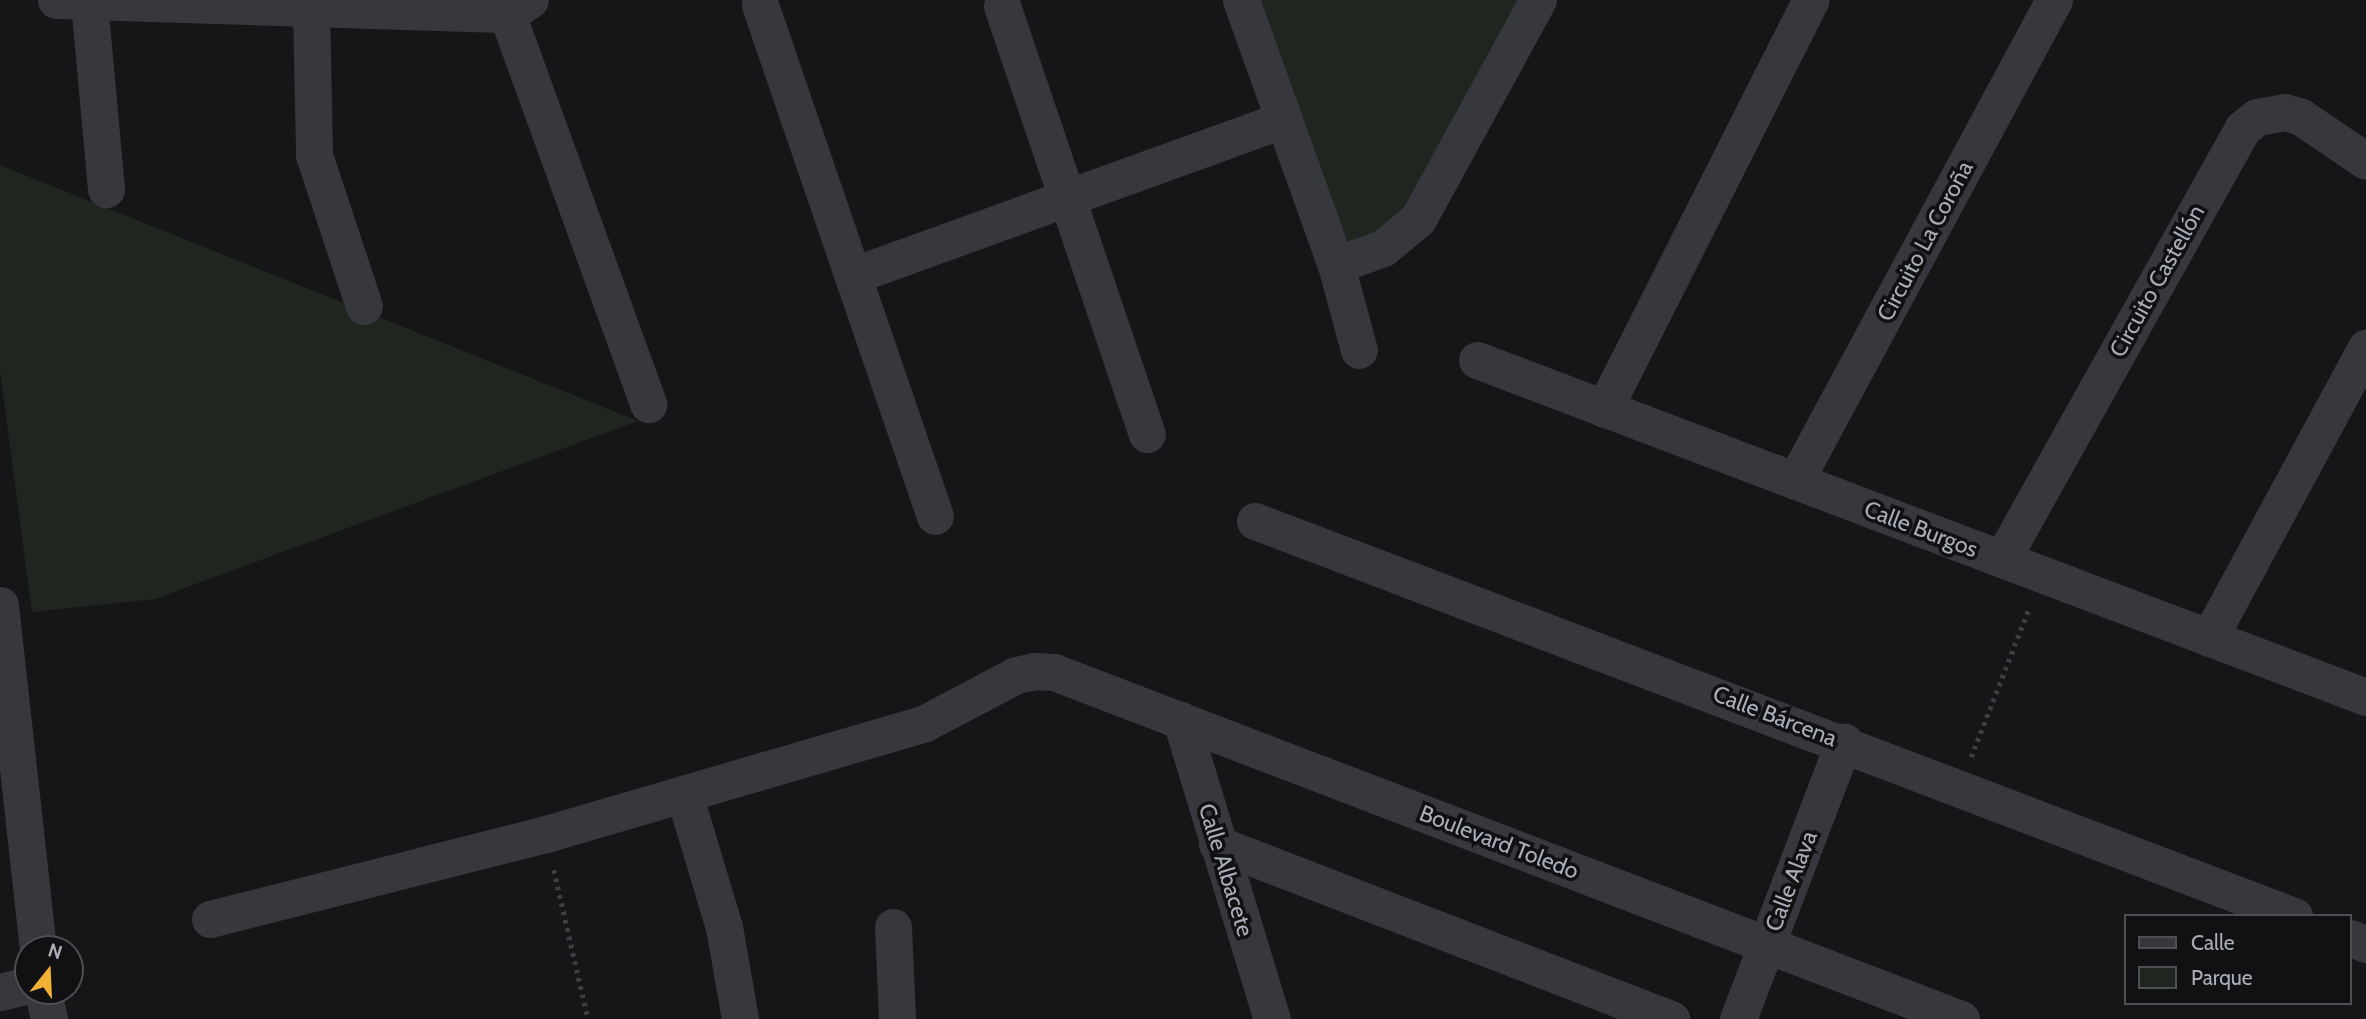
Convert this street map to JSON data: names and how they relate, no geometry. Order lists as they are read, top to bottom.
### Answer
{
  "streets": {
    "street": [
      "Circuito La Coroña",
      "Circuito Castellón",
      "Calle Burgos",
      "Calle Bárcena",
      "Boulevard Toledo",
      "Calle Albacete",
      "Calle Alava"
    ]
  },
  "crossings": [
    ["Circuito La Coroña", "Calle Burgos"],
    ["Circuito Castellón", "Calle Burgos"],
    ["Calle Bárcena", "Calle Alava"],
    ["Boulevard Toledo", "Calle Albacete"],
    ["Boulevard Toledo", "Calle Alava"]
  ],
  "legend": ["Calle", "Parque"],
  "north": "top"
}
